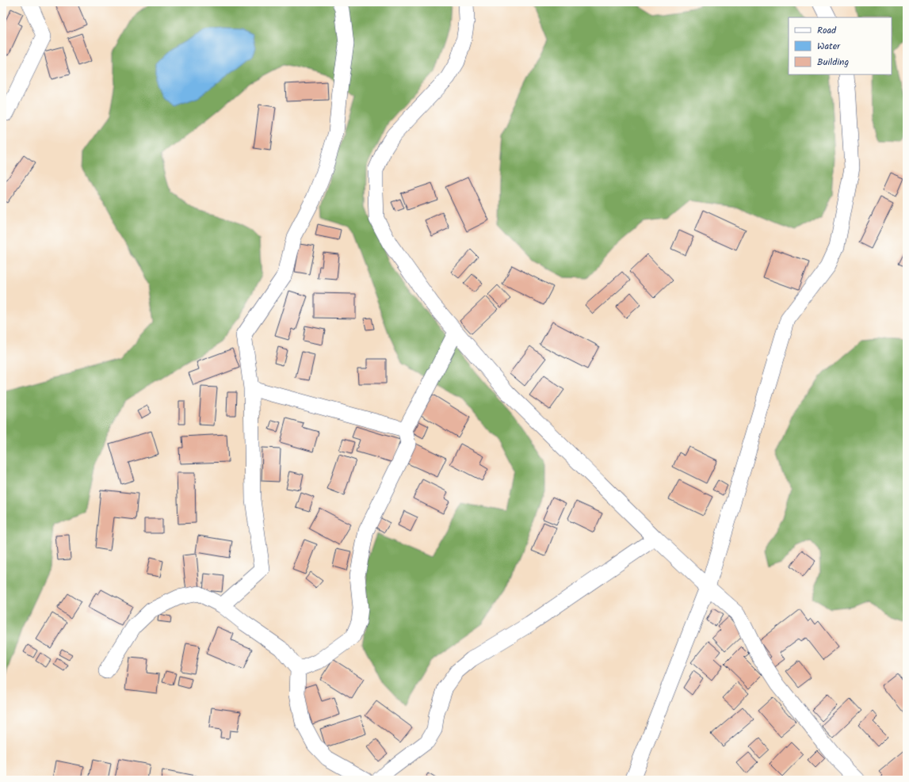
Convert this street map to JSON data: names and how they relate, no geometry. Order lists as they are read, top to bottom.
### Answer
{
  "legend": ["Road", "Water", "Building"]
}
